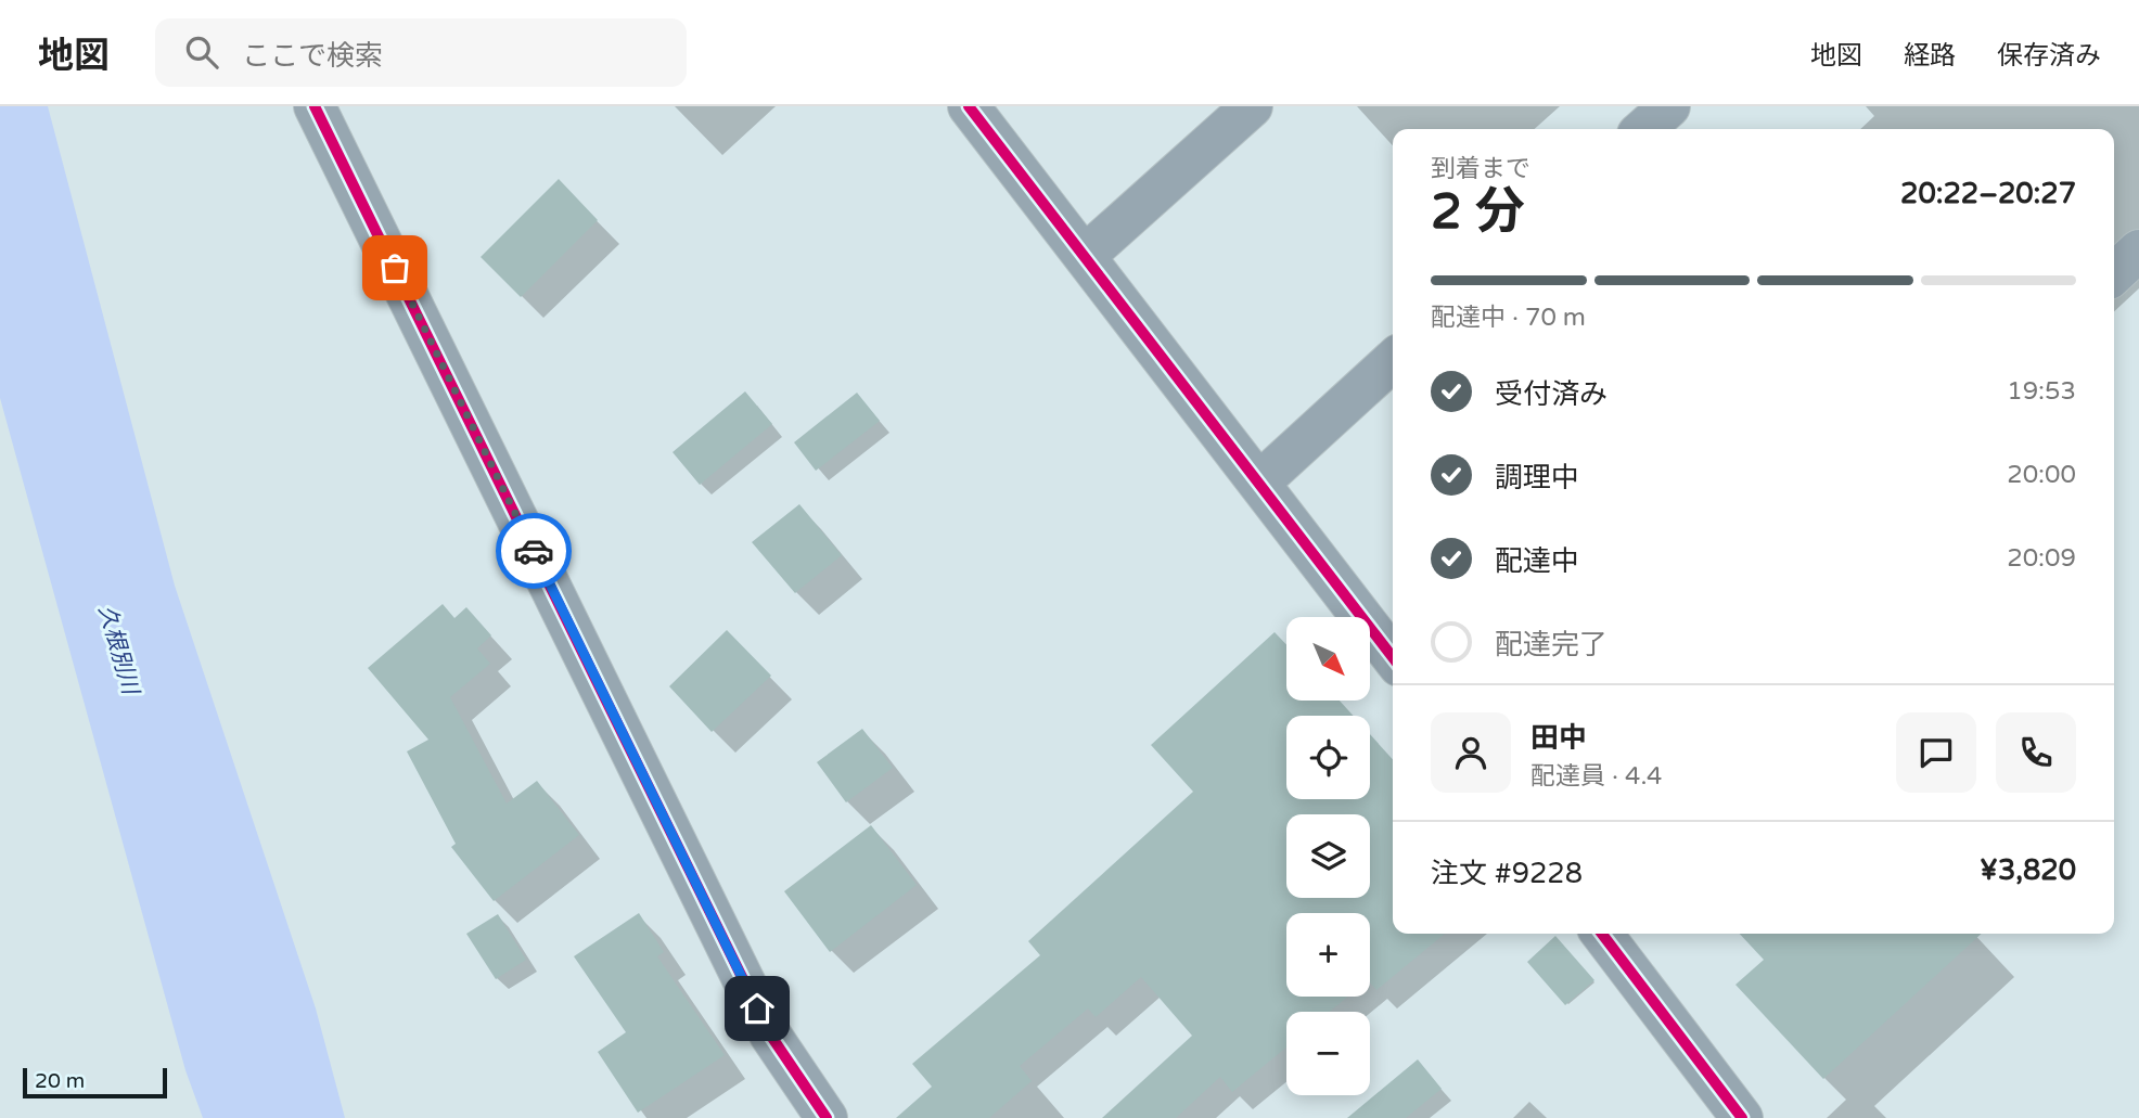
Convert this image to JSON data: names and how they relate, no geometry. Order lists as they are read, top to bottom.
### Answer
{
  "water": ["久根別川"],
  "scale_bar": "20 m",
  "north": "bottom right",
  "page": {
    "header": "地図",
    "search": "ここで検索",
    "nav": ["地図", "経路", "保存済み"],
    "heading": ["2 分", "到着まで", "20:22–20:27"],
    "panel": [
      "田中",
      "配達員 · 4.4",
      "注文 #9228",
      "¥3,820"
    ],
    "bar": "配達中 · 70 m",
    "list": [
      ["受付済み", "19:53"],
      ["調理中", "20:00"],
      ["配達中", "20:09"],
      "配達完了"
    ],
    "map_buttons": ["+", "−"],
    "scale": "20 m"
  }
}
